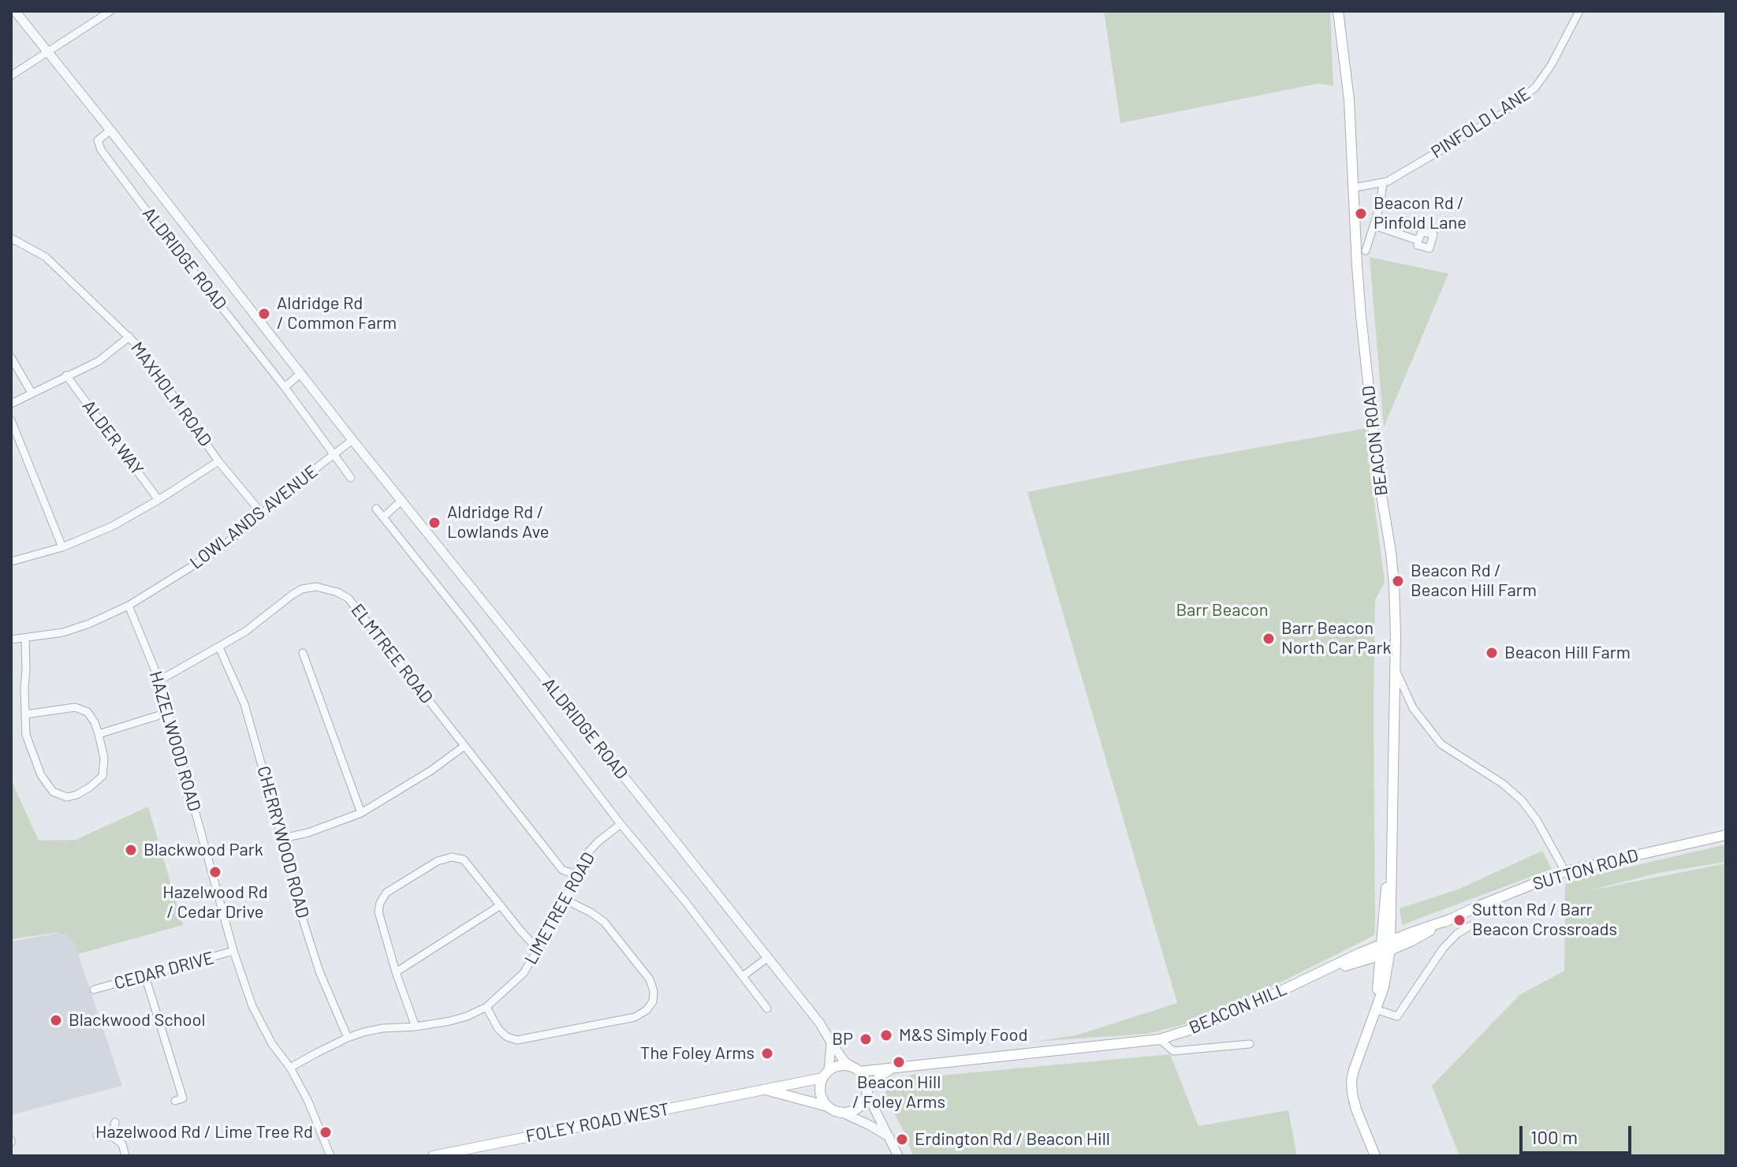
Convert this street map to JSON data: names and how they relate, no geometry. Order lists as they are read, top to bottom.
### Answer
{
  "streets": {
    "main road": [
      "BEACON ROAD",
      "SUTTON ROAD",
      "BEACON HILL",
      "FOLEY ROAD WEST"
    ],
    "street": [
      "PINFOLD LANE",
      "ALDRIDGE ROAD",
      "MAXHOLM ROAD",
      "ALDER WAY",
      "LOWLANDS AVENUE",
      "ELMTREE ROAD",
      "HAZELWOOD ROAD",
      "CHERRYWOOD ROAD",
      "LIMETREE ROAD",
      "CEDAR DRIVE"
    ]
  },
  "crossings": [
    ["PINFOLD LANE", "BEACON ROAD"],
    ["ALDRIDGE ROAD", "LOWLANDS AVENUE"],
    ["ALDRIDGE ROAD", "LIMETREE ROAD"],
    ["ALDRIDGE ROAD", "BEACON HILL"],
    ["ALDRIDGE ROAD", "FOLEY ROAD WEST"],
    ["MAXHOLM ROAD", "LOWLANDS AVENUE"],
    ["BEACON ROAD", "SUTTON ROAD"],
    ["BEACON ROAD", "BEACON HILL"],
    ["LOWLANDS AVENUE", "HAZELWOOD ROAD"],
    ["ELMTREE ROAD", "HAZELWOOD ROAD"],
    ["ELMTREE ROAD", "CHERRYWOOD ROAD"],
    ["ELMTREE ROAD", "LIMETREE ROAD"],
    ["HAZELWOOD ROAD", "LIMETREE ROAD"],
    ["HAZELWOOD ROAD", "CEDAR DRIVE"],
    ["CHERRYWOOD ROAD", "LIMETREE ROAD"],
    ["SUTTON ROAD", "BEACON HILL"],
    ["BEACON HILL", "FOLEY ROAD WEST"]
  ],
  "parks": ["Barr Beacon"],
  "places": [
    "Beacon Rd / Pinfold Lane",
    "Aldridge Rd / Common Farm",
    "Aldridge Rd / Lowlands Ave",
    "Beacon Rd / Beacon Hill Farm",
    "Barr Beacon North Car Park",
    "Beacon Hill Farm",
    "Blackwood Park",
    "Hazelwood Rd / Cedar Drive",
    "Sutton Rd / Barr Beacon Crossroads",
    "Blackwood School",
    "M&S Simply Food",
    "BP",
    "The Foley Arms",
    "Beacon Hill / Foley Arms",
    "Hazelwood Rd / Lime Tree Rd",
    "Erdington Rd / Beacon Hill"
  ],
  "scale_bar": "100 m"
}
